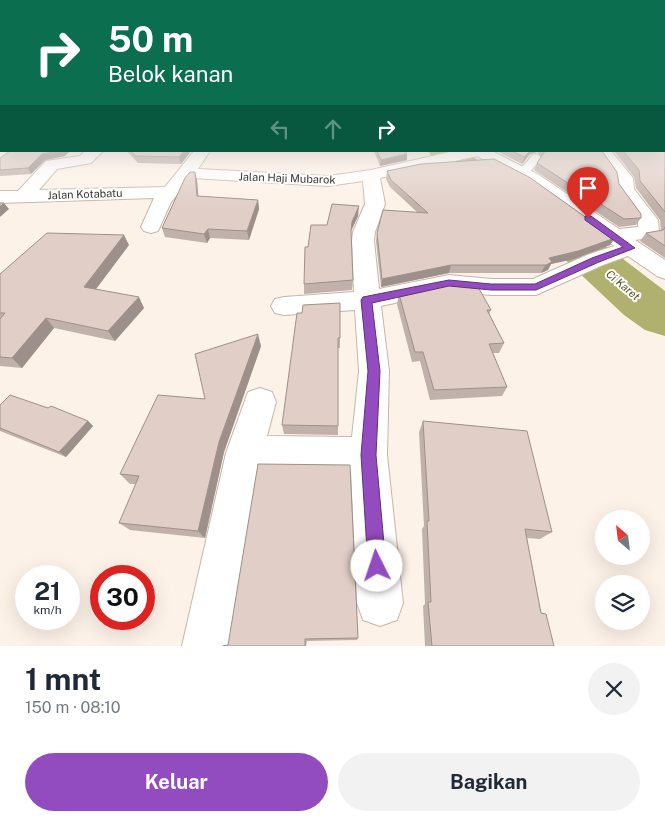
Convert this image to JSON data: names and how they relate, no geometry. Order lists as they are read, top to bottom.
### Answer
{
  "streets": {
    "street": ["Jalan Haji Mubarok", "Jalan Kotabatu"]
  },
  "water": ["Ci Karet"],
  "north": "top left",
  "page": {
    "turn": ["50 m", "Belok kanan"],
    "speed": "21 km/h",
    "limit": "30",
    "heading": ["1 mnt", "150 m · 08:10"],
    "buttons": ["Keluar", "Bagikan"]
  }
}
